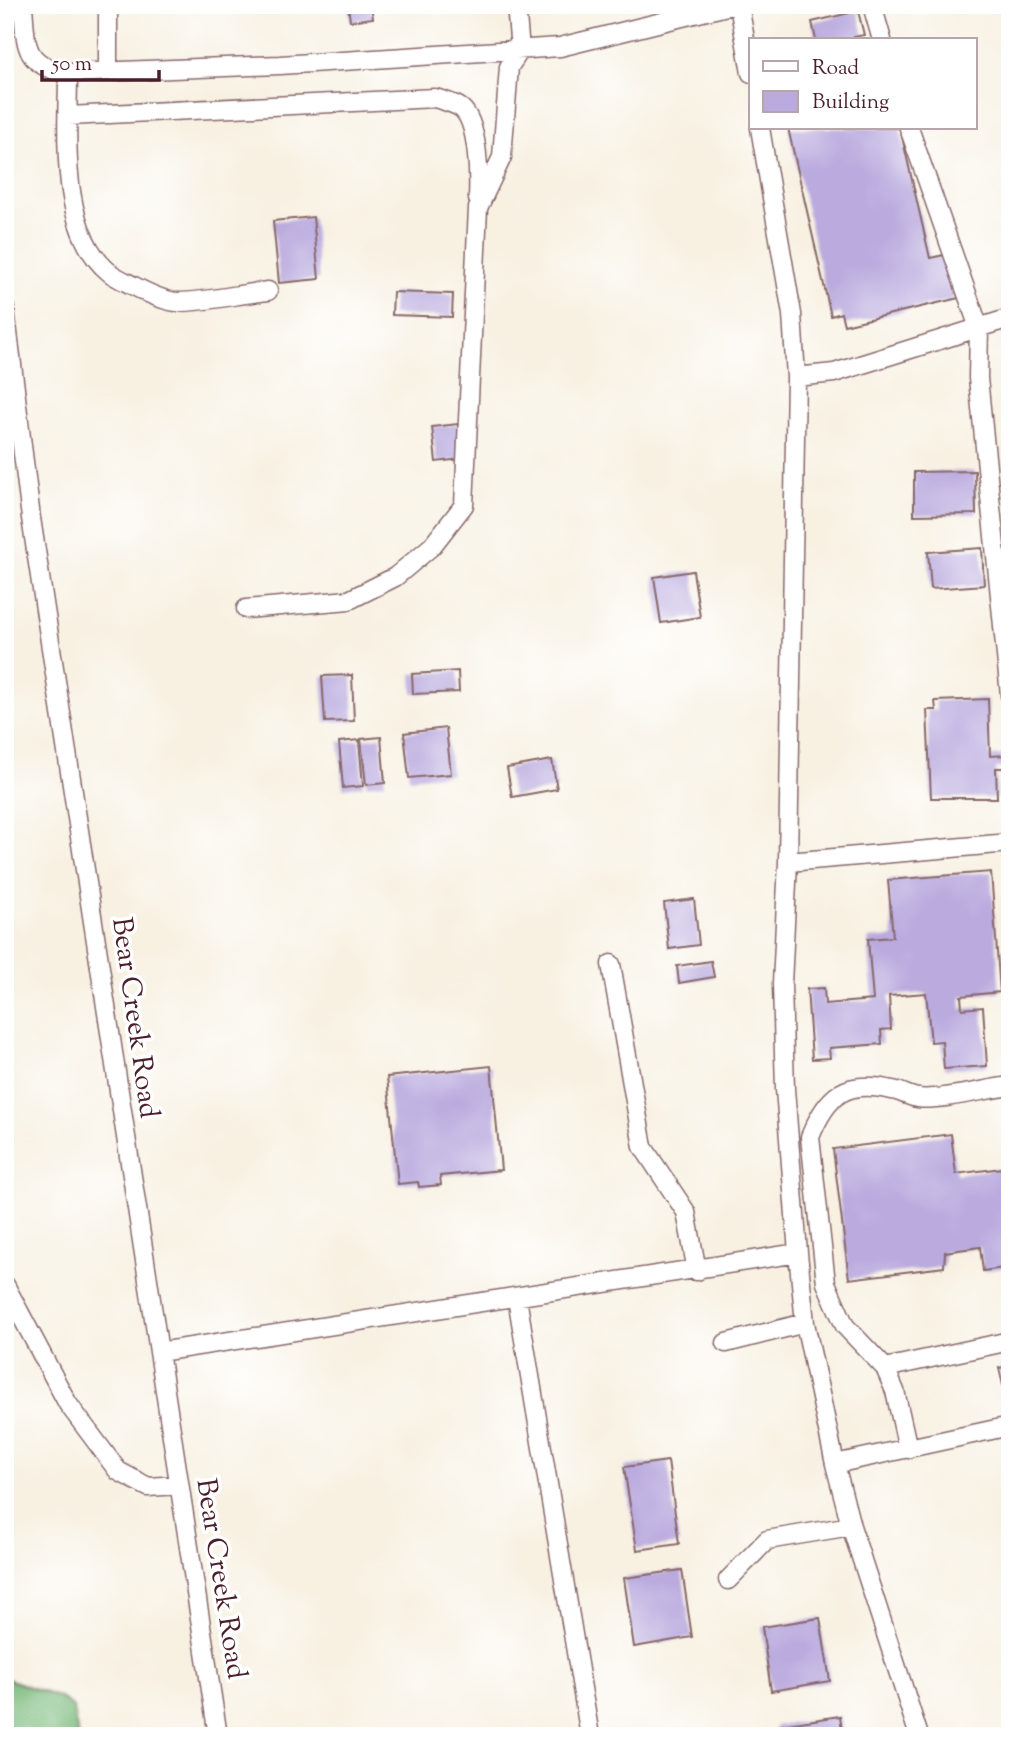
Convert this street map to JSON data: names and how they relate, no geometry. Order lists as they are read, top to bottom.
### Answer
{
  "streets": {
    "street": ["Bear Creek Road"]
  },
  "legend": ["Road", "Building"],
  "scale_bar": "50 m"
}
